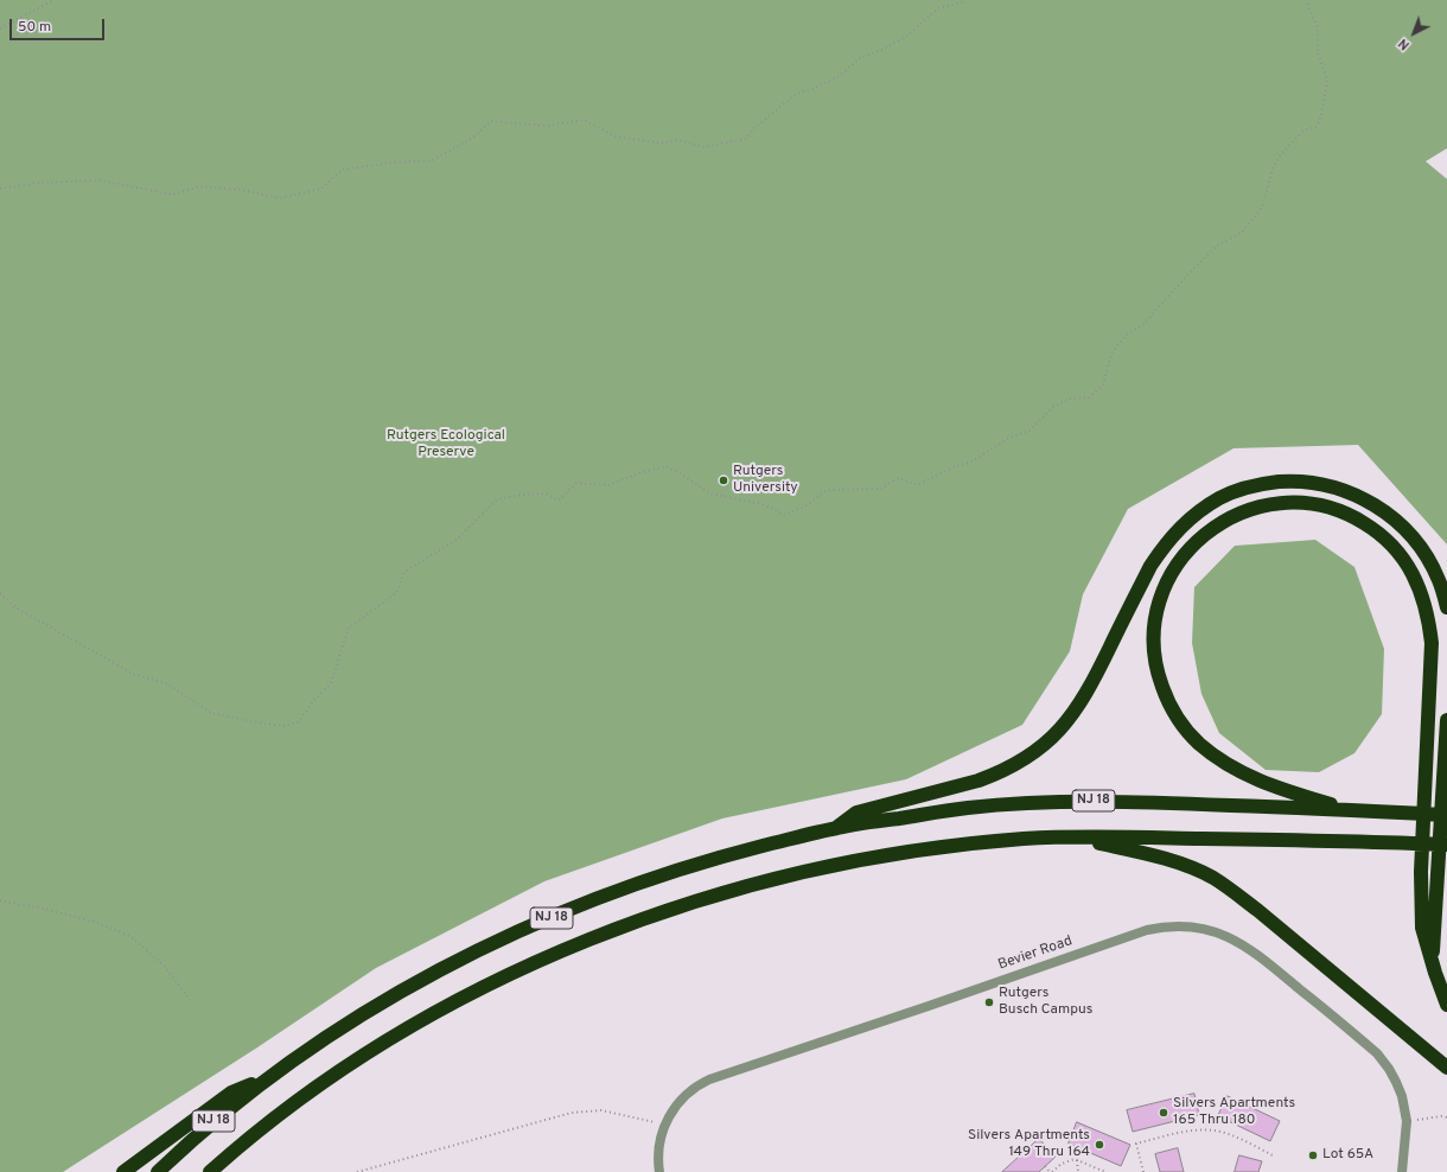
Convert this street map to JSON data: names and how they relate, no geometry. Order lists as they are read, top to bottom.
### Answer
{
  "streets": {
    "highway": ["NJ 18"],
    "street": ["Bevier Road"]
  },
  "parks": ["Rutgers Ecological Preserve"],
  "places": [
    "Rutgers University",
    "Rutgers Busch Campus",
    "Silvers Apartments 165 Thru 180",
    "Silvers Apartments 149 Thru 164",
    "Lot 65A"
  ],
  "scale_bar": "50 m",
  "north": "bottom left"
}
